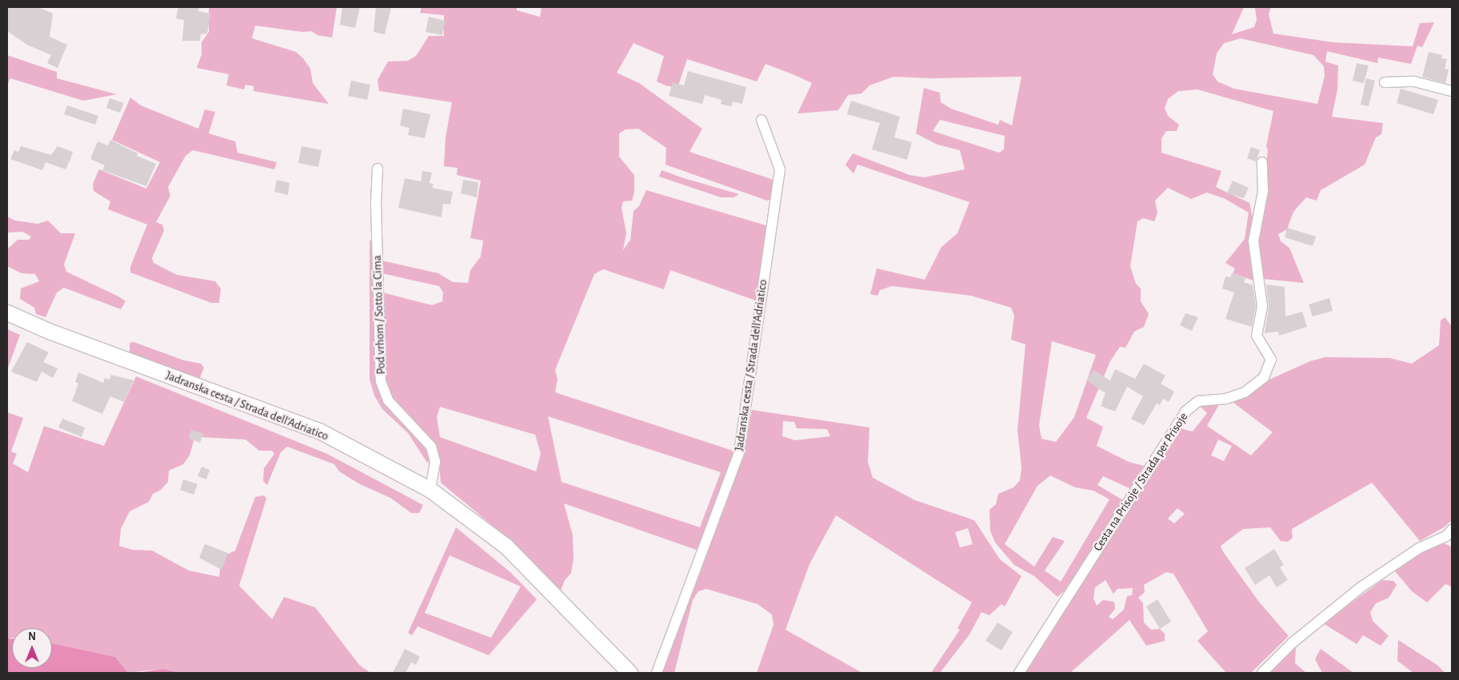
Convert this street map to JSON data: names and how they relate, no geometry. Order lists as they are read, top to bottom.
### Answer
{
  "streets": {
    "main road": ["Jadranska cesta / Strada dell'Adriatico"],
    "street": ["Pod vrhom / Sotto la Cima", "Cesta na Prisoje / Strada per Prisoje"]
  },
  "crossings": [
    ["Pod vrhom / Sotto la Cima", "Jadranska cesta / Strada dell'Adriatico"]
  ],
  "north": "top"
}
